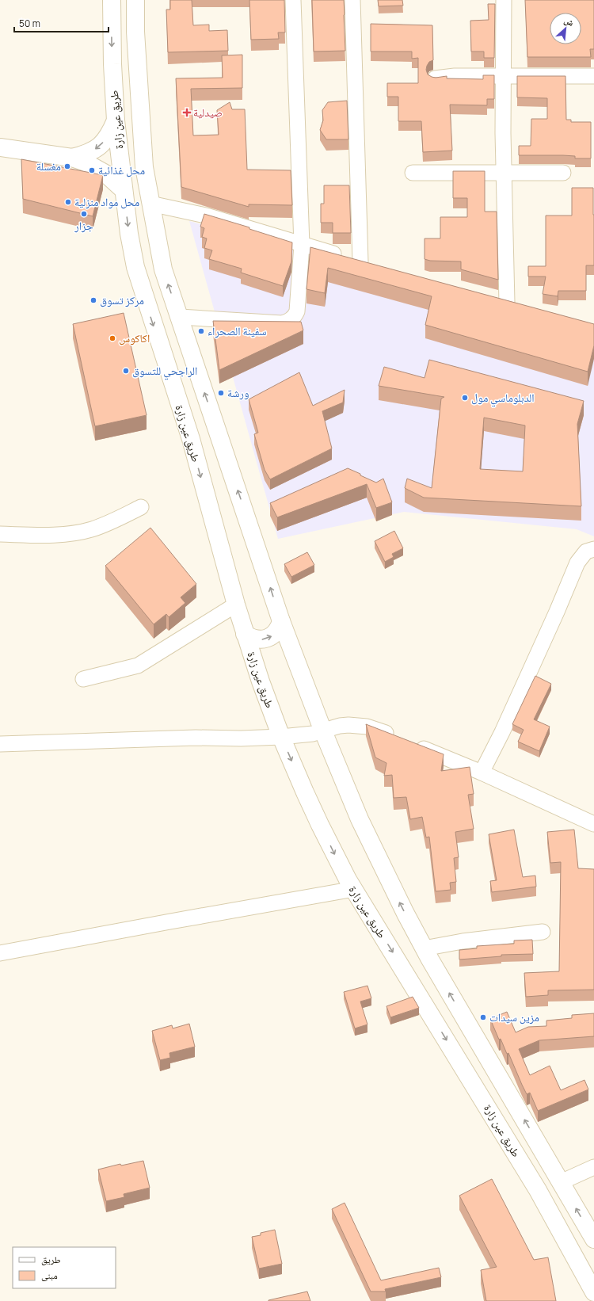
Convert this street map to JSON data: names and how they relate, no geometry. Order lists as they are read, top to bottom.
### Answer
{
  "streets": {
    "main road": ["طريق عين زارة"]
  },
  "places": {
    "health": ["صيدلية"],
    "other": [
      "مغسلة",
      "محل غذائية",
      "محل مواد منزلية",
      "جزار",
      "مركز تسوق",
      "سفينة الصحراء",
      "اكاكوس",
      "الراجحي للتسوق",
      "ورشة",
      "الدبلوماسي مول",
      "مزين سيدات"
    ]
  },
  "legend": ["طريق", "مبنى"],
  "scale_bar": "50 m",
  "north": "top right"
}
